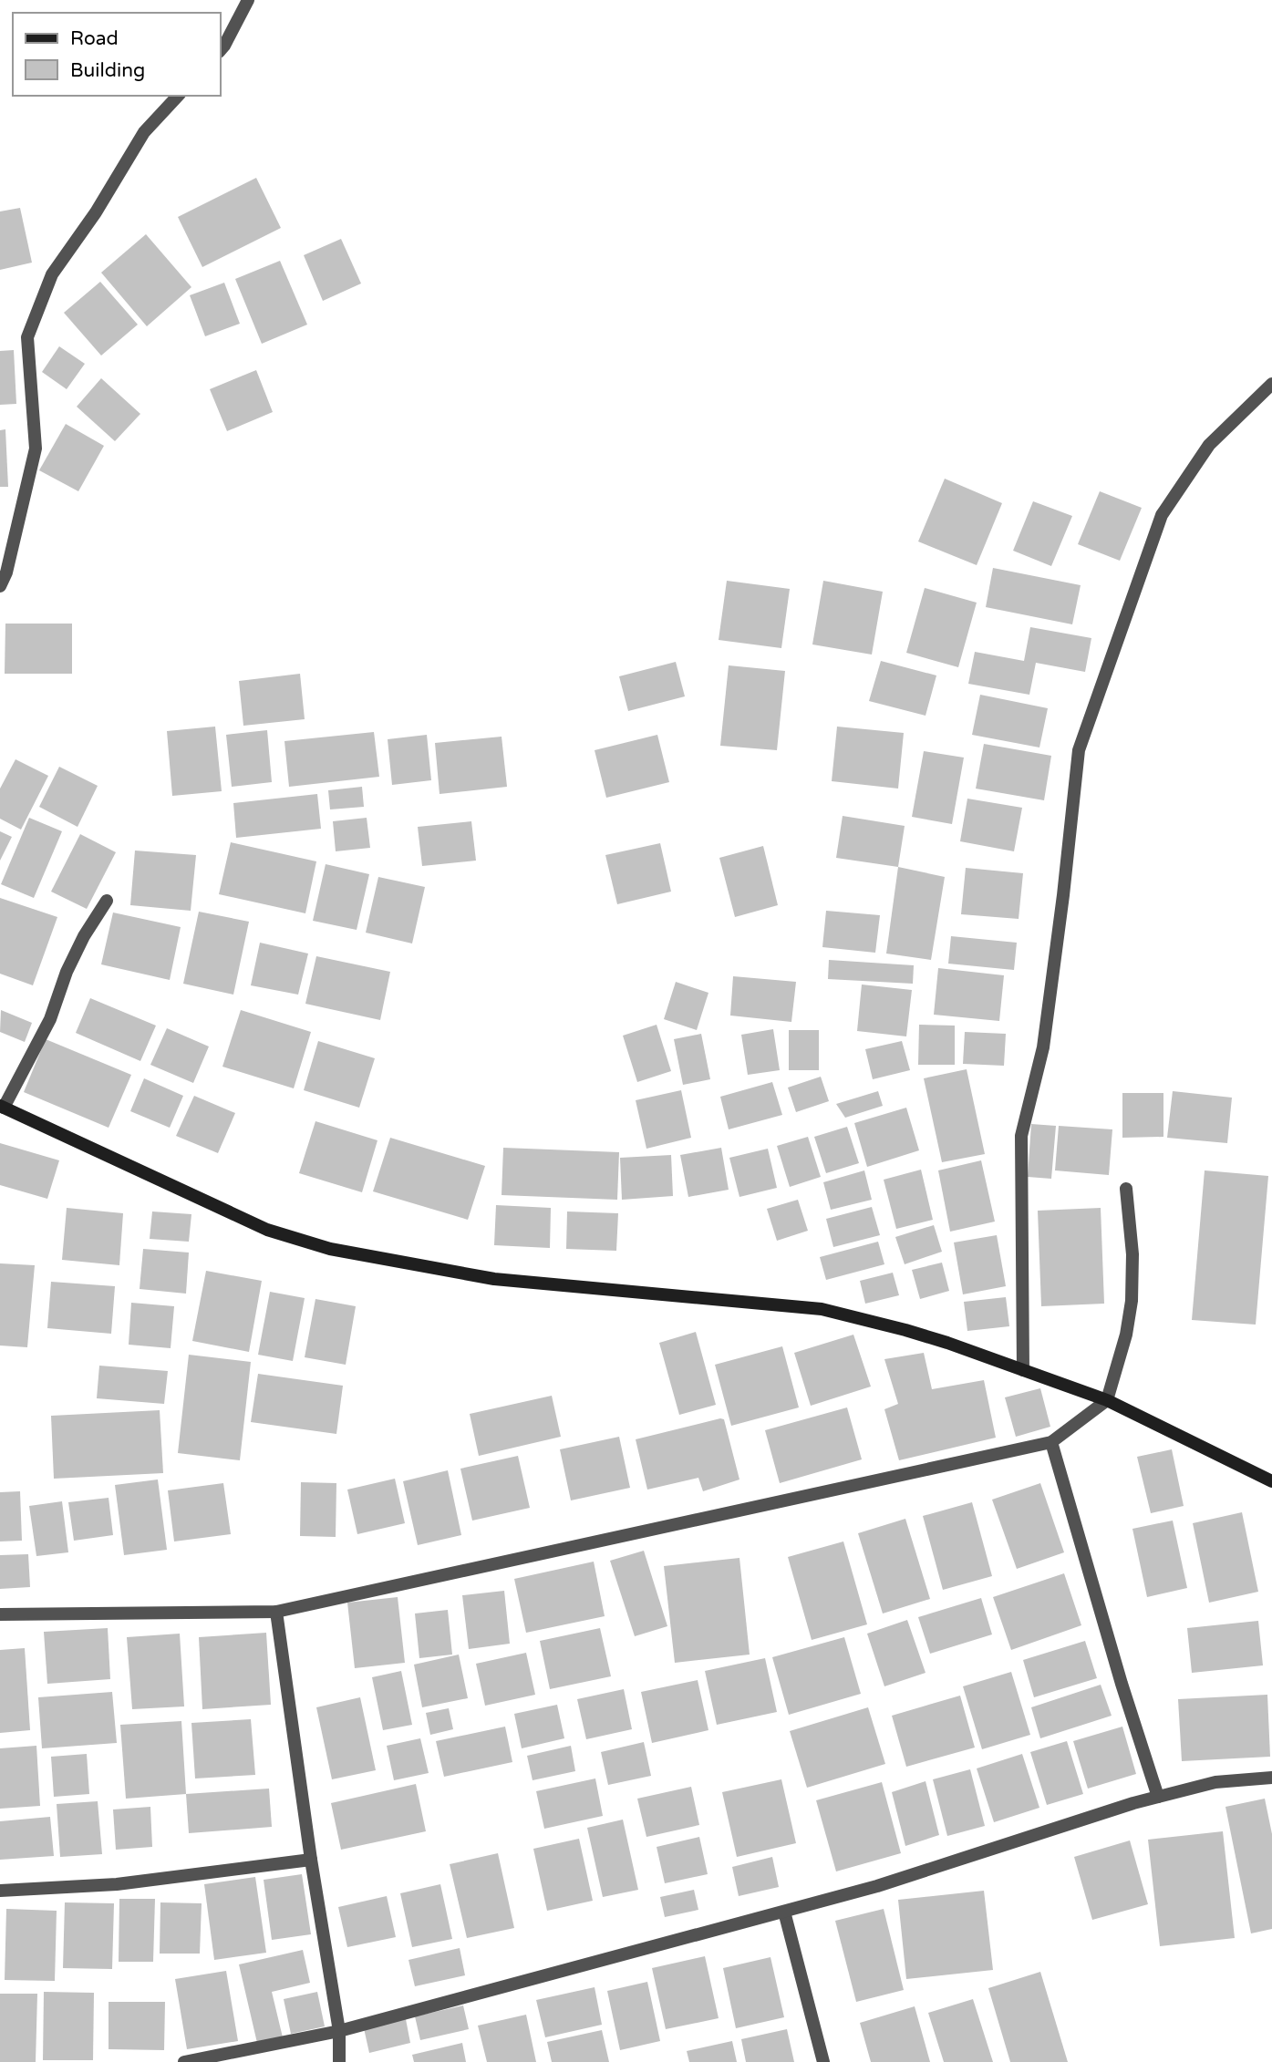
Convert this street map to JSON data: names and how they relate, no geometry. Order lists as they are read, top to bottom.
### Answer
{
  "legend": ["Road", "Building"]
}
